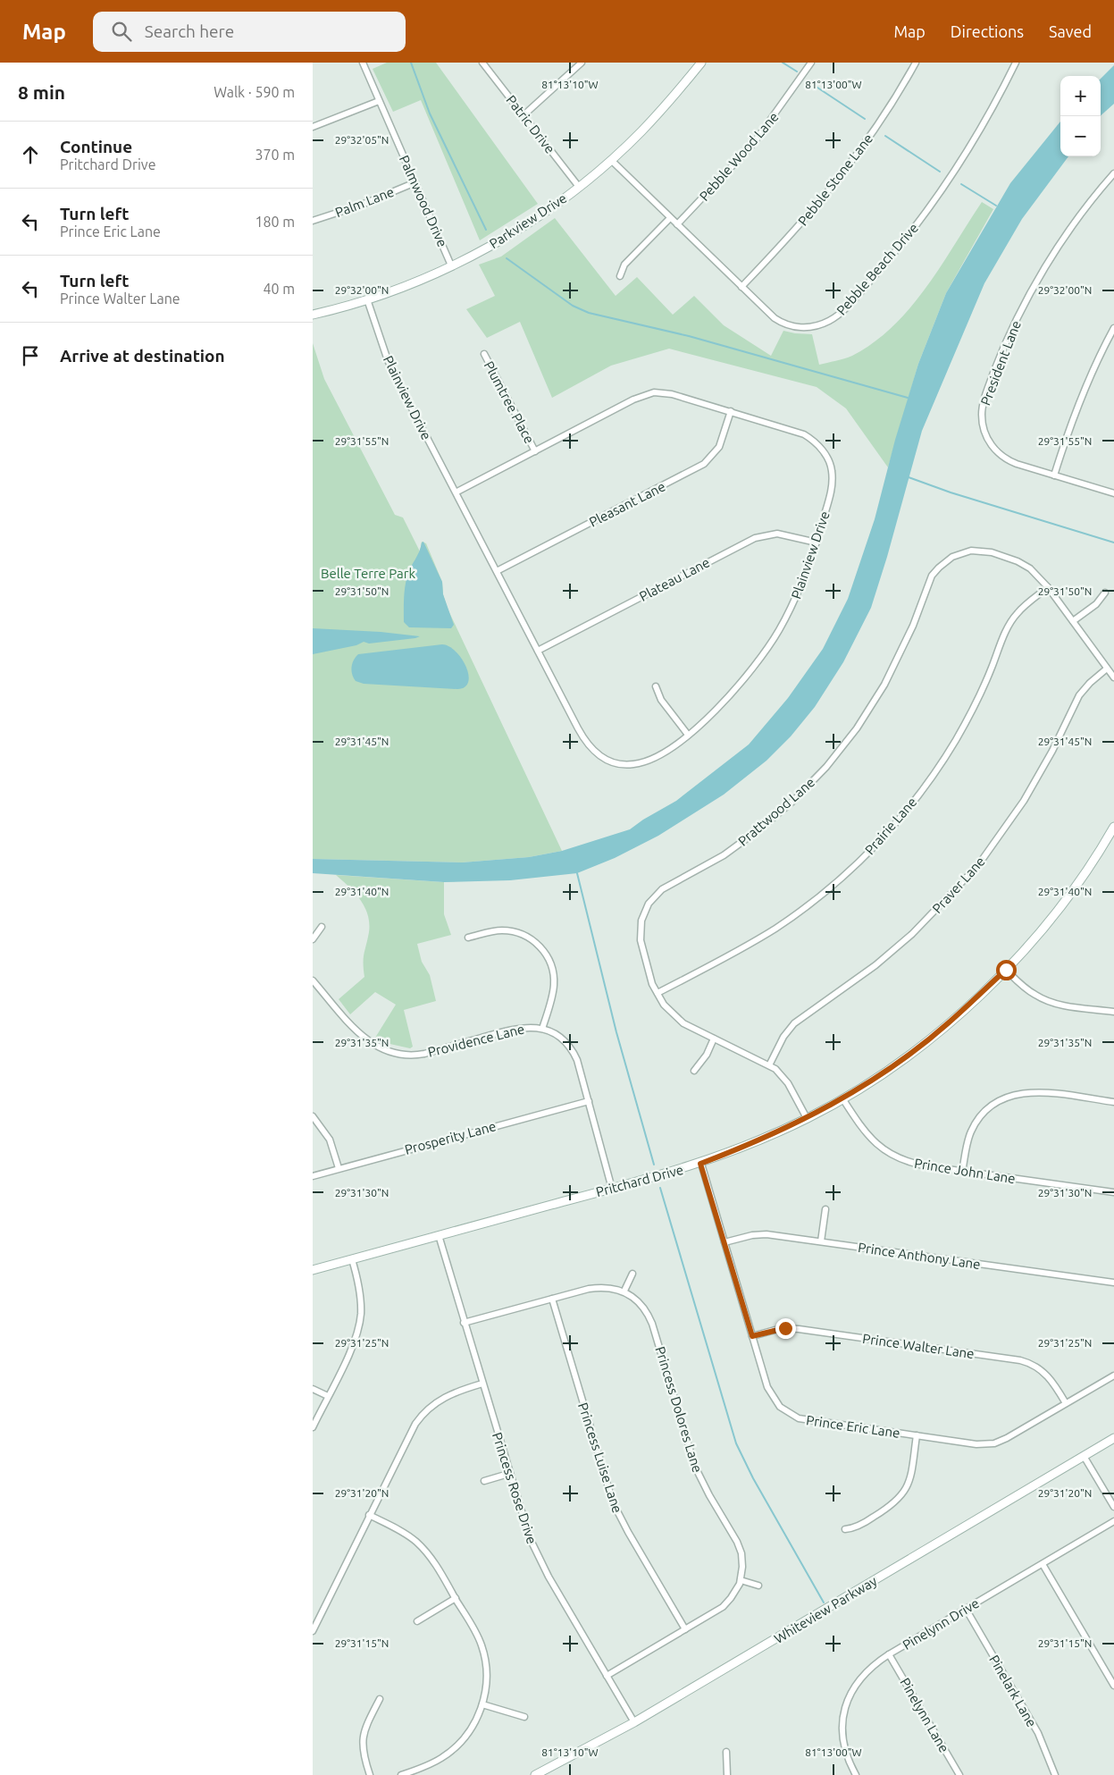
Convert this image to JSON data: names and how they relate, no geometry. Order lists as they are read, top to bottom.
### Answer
{
  "streets": {
    "street": [
      "Patric Drive",
      "Pebble Wood Lane",
      "Pebble Stone Lane",
      "Palmwood Drive",
      "Palm Lane",
      "Parkview Drive",
      "Pebble Beach Drive",
      "President Lane",
      "Plainview Drive",
      "Plumtree Place",
      "Pleasant Lane",
      "Plateau Lane",
      "Prattwood Lane",
      "Prairie Lane",
      "Praver Lane",
      "Providence Lane",
      "Prosperity Lane",
      "Prince John Lane",
      "Pritchard Drive",
      "Prince Anthony Lane",
      "Prince Walter Lane",
      "Princess Dolores Lane",
      "Prince Eric Lane",
      "Princess Luise Lane",
      "Princess Rose Drive",
      "Whiteview Parkway",
      "Pinelynn Drive",
      "Pinelark Lane",
      "Pinelynn Lane"
    ]
  },
  "crossings": [
    ["Patric Drive", "Parkview Drive"],
    ["Pebble Wood Lane", "Pebble Beach Drive"],
    ["Pebble Stone Lane", "Pebble Beach Drive"],
    ["Palmwood Drive", "Palm Lane"],
    ["Palmwood Drive", "Parkview Drive"],
    ["Parkview Drive", "Pebble Beach Drive"],
    ["Parkview Drive", "Plainview Drive"],
    ["Plainview Drive", "Plumtree Place"],
    ["Plainview Drive", "Pleasant Lane"],
    ["Plainview Drive", "Plateau Lane"],
    ["Prattwood Lane", "Prairie Lane"],
    ["Prattwood Lane", "Praver Lane"],
    ["Prattwood Lane", "Pritchard Drive"],
    ["Providence Lane", "Prosperity Lane"],
    ["Providence Lane", "Pritchard Drive"],
    ["Prince John Lane", "Pritchard Drive"],
    ["Pritchard Drive", "Prince Eric Lane"],
    ["Pritchard Drive", "Princess Rose Drive"],
    ["Prince Anthony Lane", "Prince Eric Lane"],
    ["Prince Walter Lane", "Prince Eric Lane"],
    ["Princess Dolores Lane", "Princess Luise Lane"],
    ["Princess Dolores Lane", "Princess Rose Drive"],
    ["Princess Rose Drive", "Whiteview Parkway"],
    ["Pinelynn Drive", "Pinelark Lane"],
    ["Pinelynn Drive", "Pinelynn Lane"]
  ],
  "parks": ["Belle Terre Park"],
  "page": {
    "header": "Map",
    "search": "Search here",
    "nav": ["Map", "Directions", "Saved"],
    "heading": ["8 min", "Walk · 590 m"],
    "map_buttons": ["+", "−"],
    "list": [
      ["Continue", "Pritchard Drive", "370 m"],
      ["Turn left", "Prince Eric Lane", "180 m"],
      ["Turn left", "Prince Walter Lane", "40 m"],
      "Arrive at destination"
    ]
  },
  "coordinates": [
    "81°13'10\"W",
    "81°13'00\"W",
    "29°32'05\"N",
    "29°32'00\"N",
    "29°31'55\"N",
    "29°31'50\"N",
    "29°31'45\"N",
    "29°31'40\"N",
    "29°31'35\"N",
    "29°31'30\"N",
    "29°31'25\"N",
    "29°31'20\"N",
    "29°31'15\"N"
  ]
}
